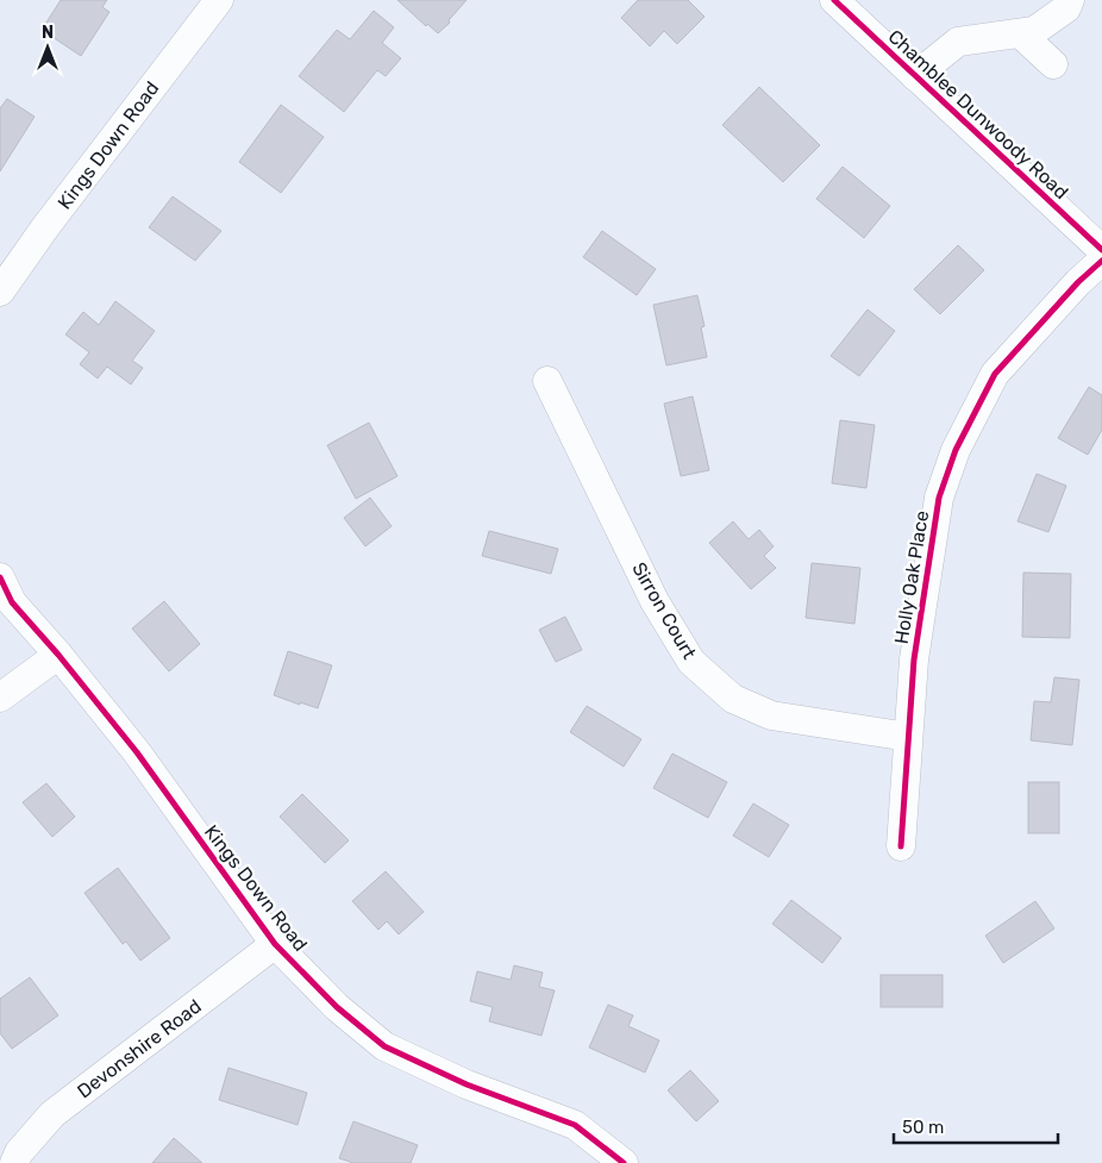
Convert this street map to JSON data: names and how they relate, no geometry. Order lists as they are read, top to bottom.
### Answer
{
  "streets": {
    "street": [
      "Chamblee Dunwoody Road",
      "Kings Down Road",
      "Holly Oak Place",
      "Sirron Court",
      "Devonshire Road"
    ]
  },
  "crossings": [
    ["Kings Down Road", "Devonshire Road"],
    ["Holly Oak Place", "Sirron Court"]
  ],
  "scale_bar": "50 m",
  "north": "top"
}
